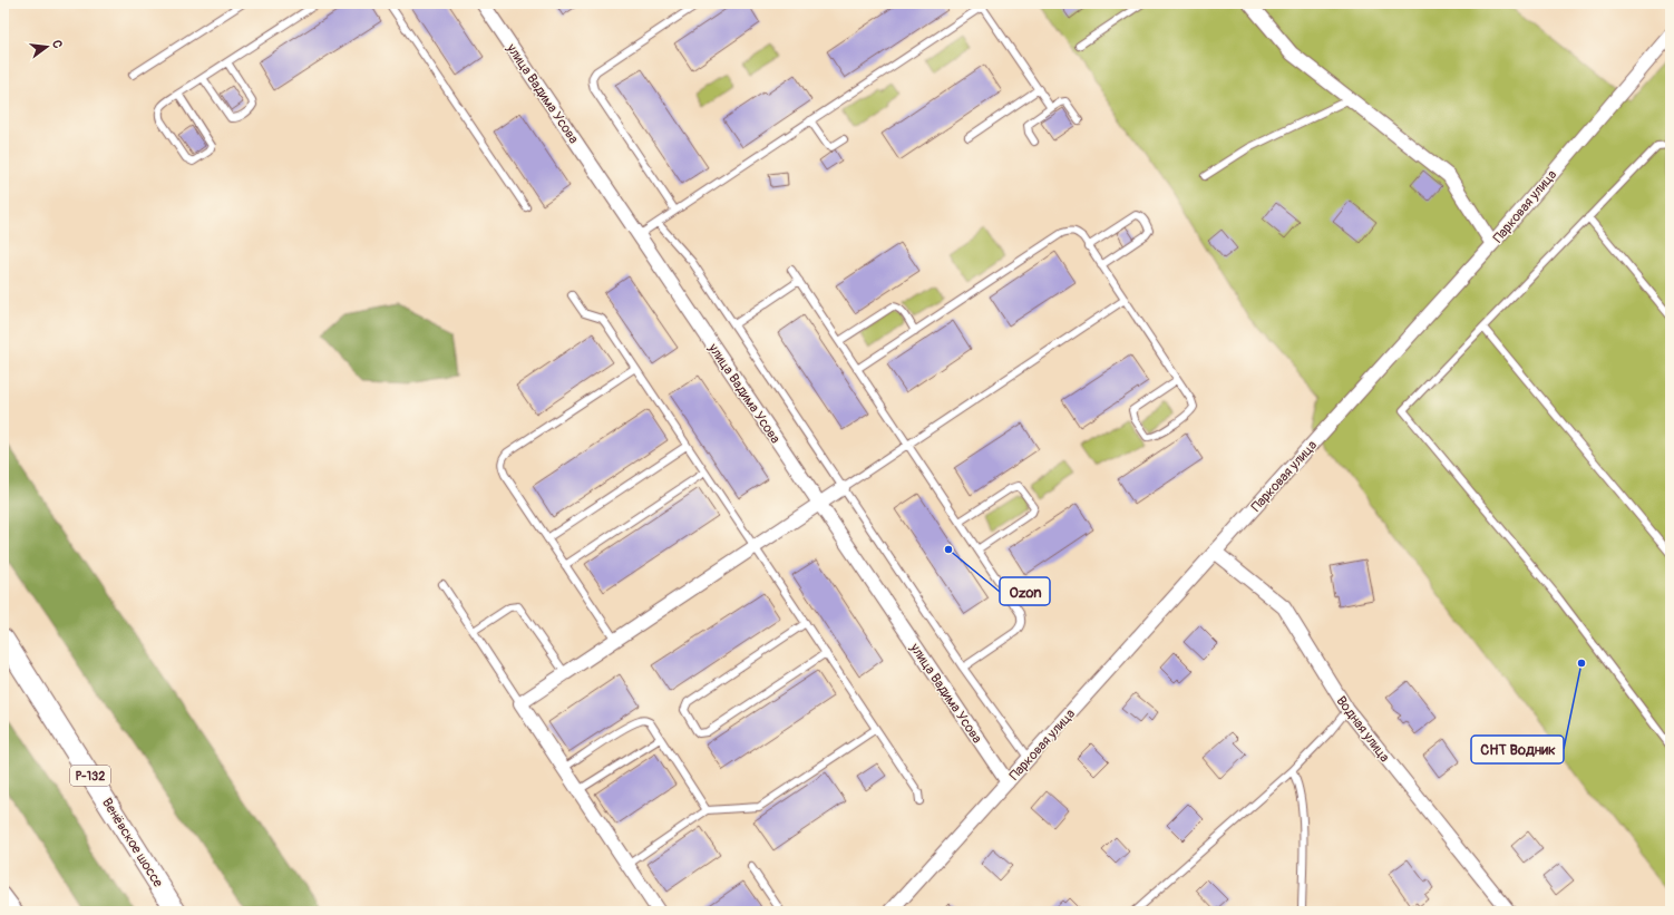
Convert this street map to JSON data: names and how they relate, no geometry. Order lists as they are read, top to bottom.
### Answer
{
  "streets": {
    "main road": ["Р-132", "Венёвское шоссе"],
    "street": ["улица Вадима Усова", "Парковая улица", "Водная улица"]
  },
  "crossings": [
    ["улица Вадима Усова", "Парковая улица"],
    ["Парковая улица", "Водная улица"]
  ],
  "places": ["Ozon", "СНТ Водник"],
  "north": "right"
}
